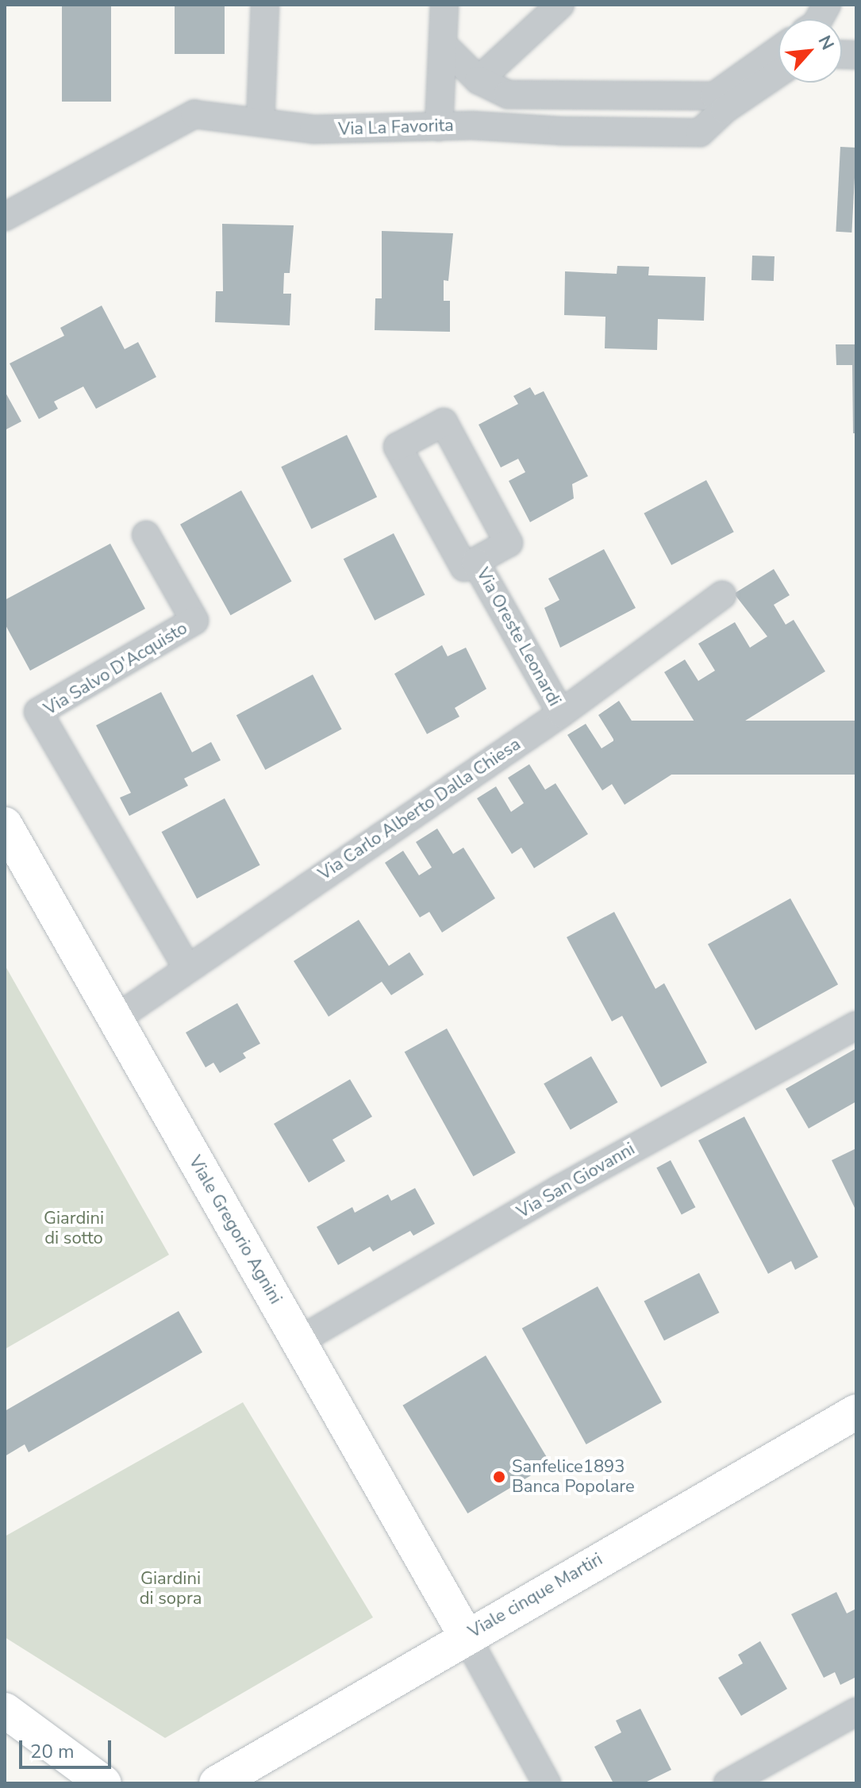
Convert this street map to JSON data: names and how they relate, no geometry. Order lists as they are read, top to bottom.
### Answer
{
  "streets": {
    "main road": ["Viale Gregorio Agnini", "Viale cinque Martiri"],
    "street": [
      "Via La Favorita",
      "Via Oreste Leonardi",
      "Via Salvo D'Acquisto",
      "Via Carlo Alberto Dalla Chiesa",
      "Via San Giovanni"
    ]
  },
  "crossings": [
    ["Via Oreste Leonardi", "Via Carlo Alberto Dalla Chiesa"],
    ["Via Salvo D'Acquisto", "Via Carlo Alberto Dalla Chiesa"],
    ["Via Carlo Alberto Dalla Chiesa", "Viale Gregorio Agnini"],
    ["Via San Giovanni", "Viale Gregorio Agnini"],
    ["Viale Gregorio Agnini", "Viale cinque Martiri"]
  ],
  "parks": ["Giardini di sotto", "Giardini di sopra"],
  "places": ["Sanfelice1893 Banca Popolare"],
  "scale_bar": "20 m",
  "north": "top right"
}
